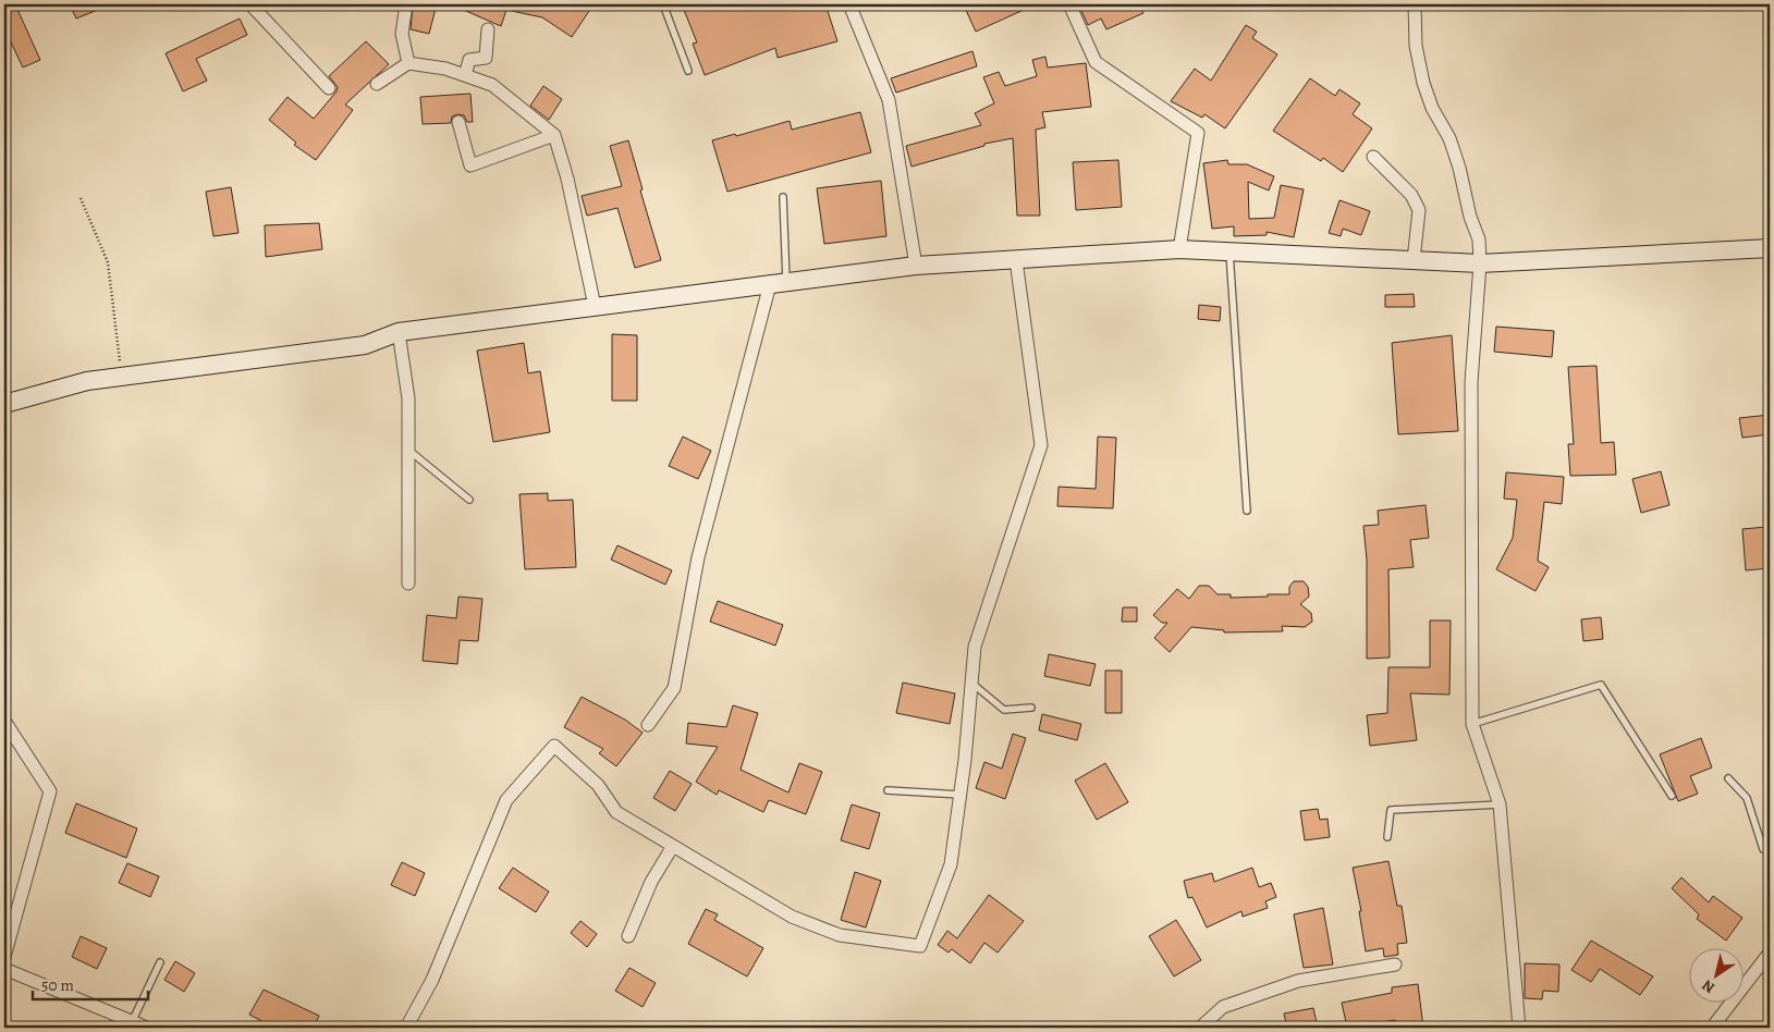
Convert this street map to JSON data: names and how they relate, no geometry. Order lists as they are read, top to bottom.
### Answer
{
  "scale_bar": "50 m",
  "north": "bottom left"
}
